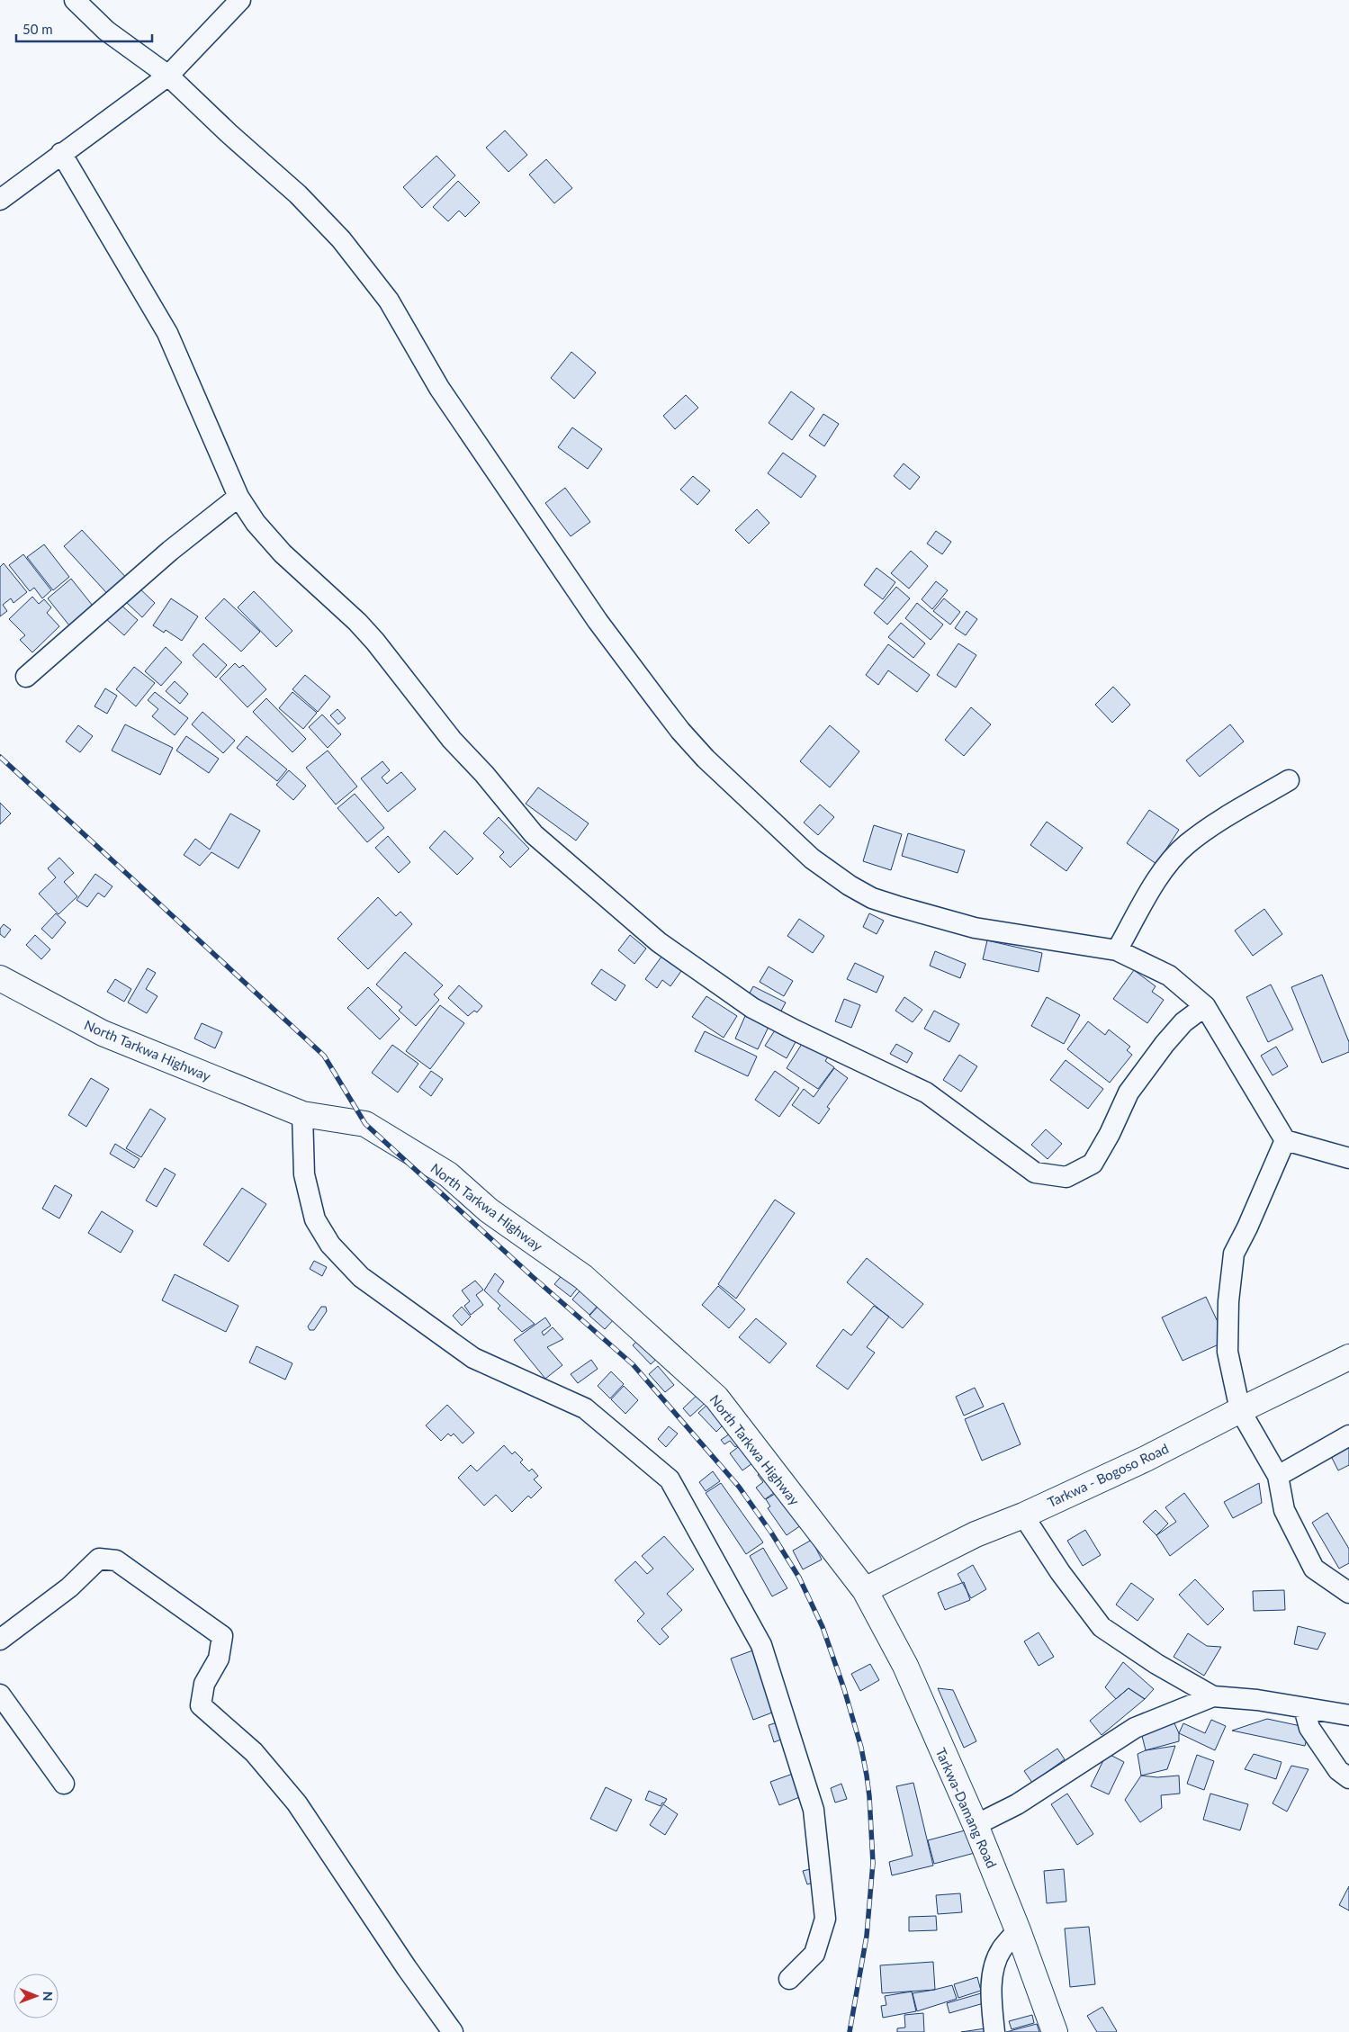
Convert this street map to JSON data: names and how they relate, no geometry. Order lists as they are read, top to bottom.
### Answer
{
  "streets": {
    "main road": ["North Tarkwa Highway", "Tarkwa - Bogoso Road", "Tarkwa-Damang Road"]
  },
  "crossings": [
    ["North Tarkwa Highway", "Tarkwa - Bogoso Road"],
    ["North Tarkwa Highway", "Tarkwa-Damang Road"],
    ["Tarkwa - Bogoso Road", "Tarkwa-Damang Road"]
  ],
  "scale_bar": "50 m",
  "north": "right"
}
